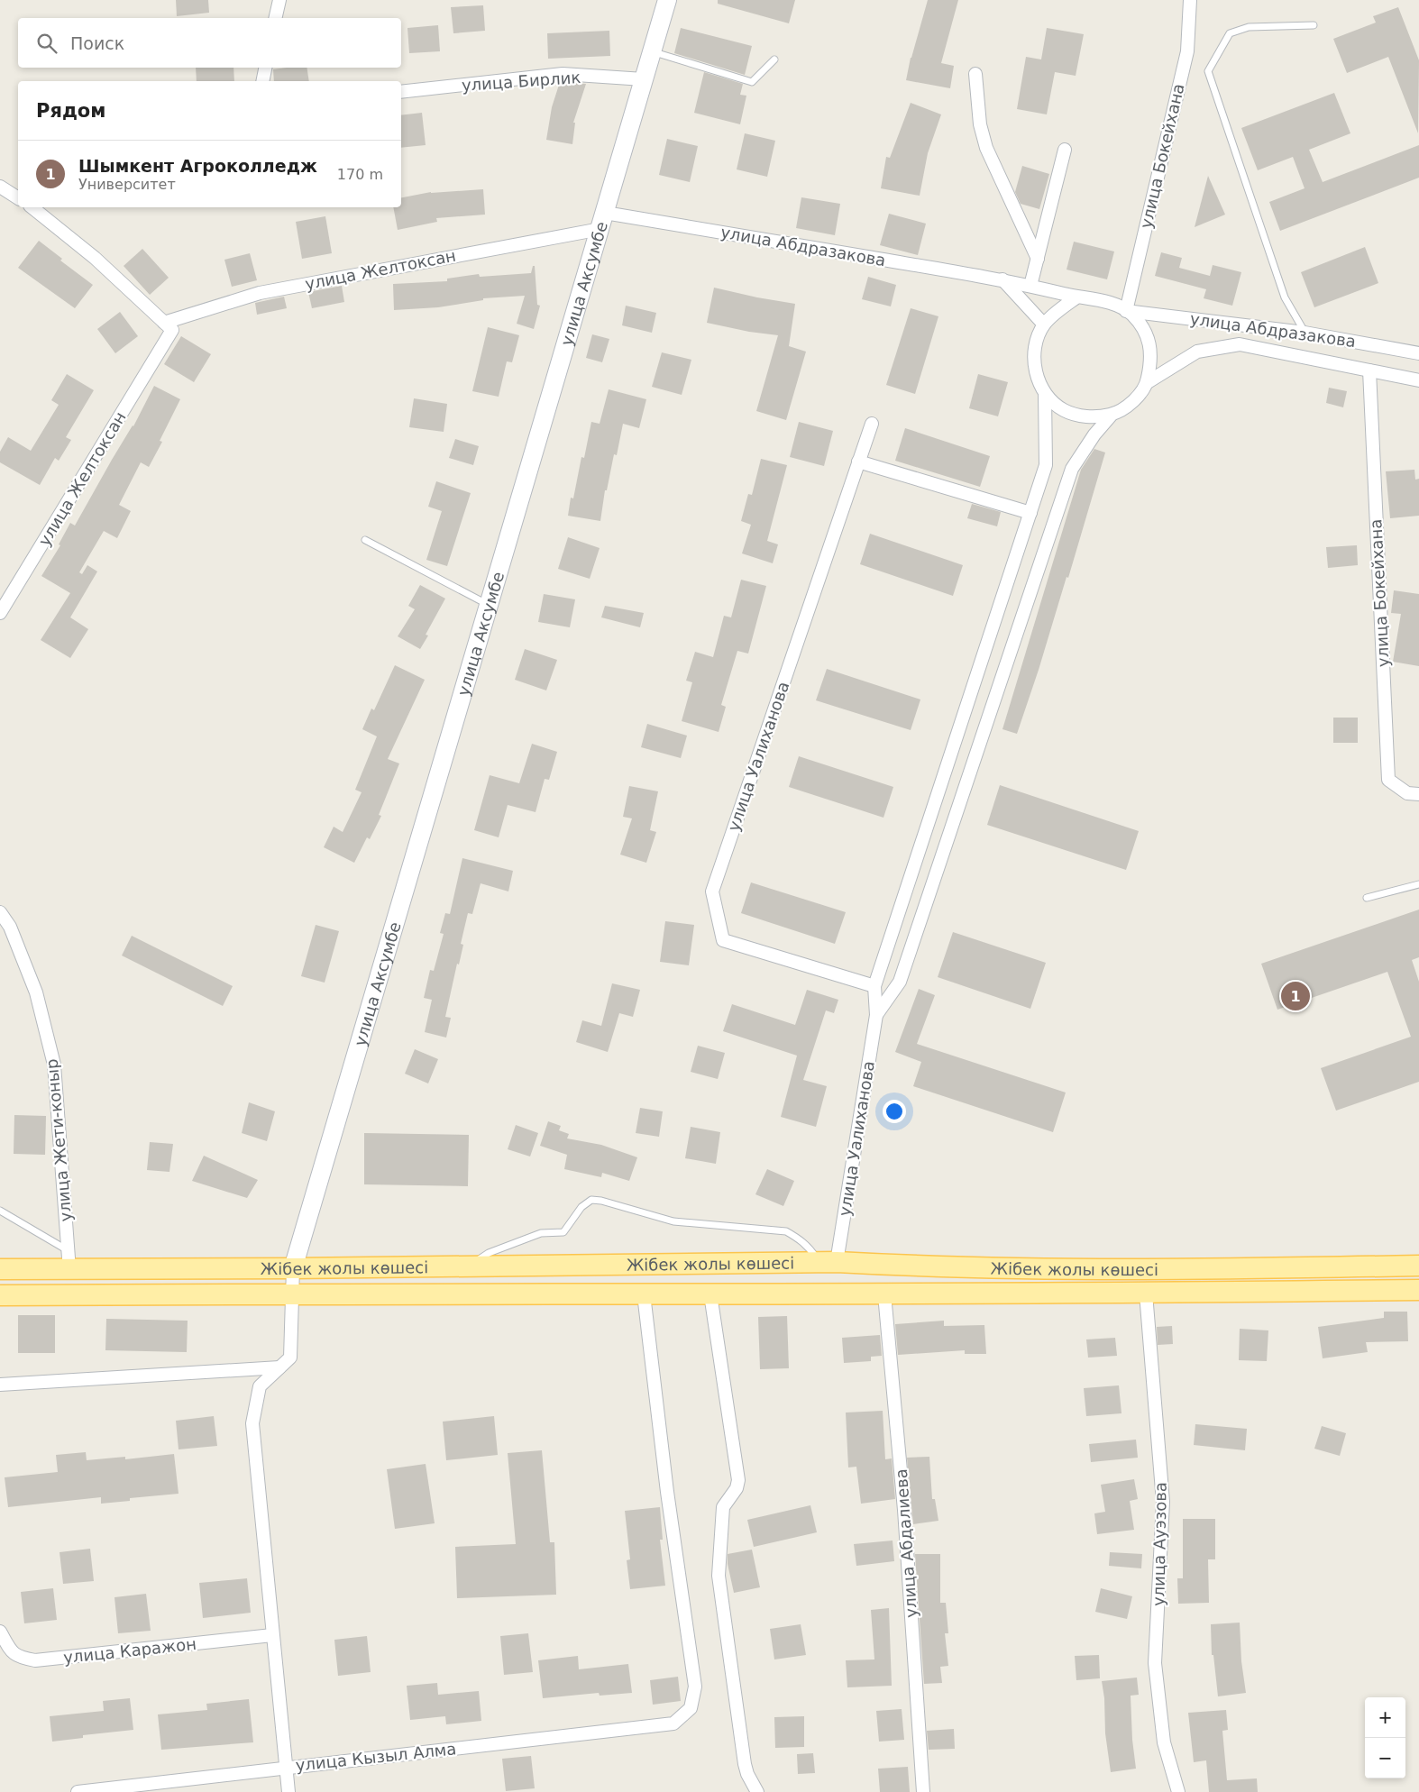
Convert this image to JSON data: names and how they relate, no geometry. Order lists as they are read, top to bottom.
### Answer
{
  "streets": {
    "main road": ["улица Аксумбе", "Жібек жолы көшесі"],
    "street": [
      "улица Бирлик",
      "улица Бокейхана",
      "улица Абдразакова",
      "улица Желтоксан",
      "улица Уалиханова",
      "улица Жети-коныр",
      "улица Абдалиева",
      "улица Ауэзова",
      "улица Каражон",
      "улица Кызыл Алма"
    ]
  },
  "crossings": [
    ["улица Бирлик", "улица Аксумбе"],
    ["улица Бокейхана", "улица Абдразакова"],
    ["улица Бокейхана", "улица Уалиханова"],
    ["улица Абдразакова", "улица Желтоксан"],
    ["улица Абдразакова", "улица Аксумбе"],
    ["улица Абдразакова", "улица Уалиханова"],
    ["улица Желтоксан", "улица Аксумбе"],
    ["улица Аксумбе", "Жібек жолы көшесі"],
    ["улица Уалиханова", "Жібек жолы көшесі"],
    ["улица Жети-коныр", "Жібек жолы көшесі"],
    ["Жібек жолы көшесі", "улица Абдалиева"],
    ["Жібек жолы көшесі", "улица Ауэзова"],
    ["Жібек жолы көшесі", "улица Кызыл Алма"]
  ],
  "page": {
    "search": "Поиск",
    "heading": "Рядом",
    "list": [
      {
        "mark": "1",
        "name": "Шымкент Агроколледж",
        "note": "Университет",
        "value": "170 m"
      }
    ],
    "pins": "1",
    "map_buttons": ["+", "−"]
  }
}
